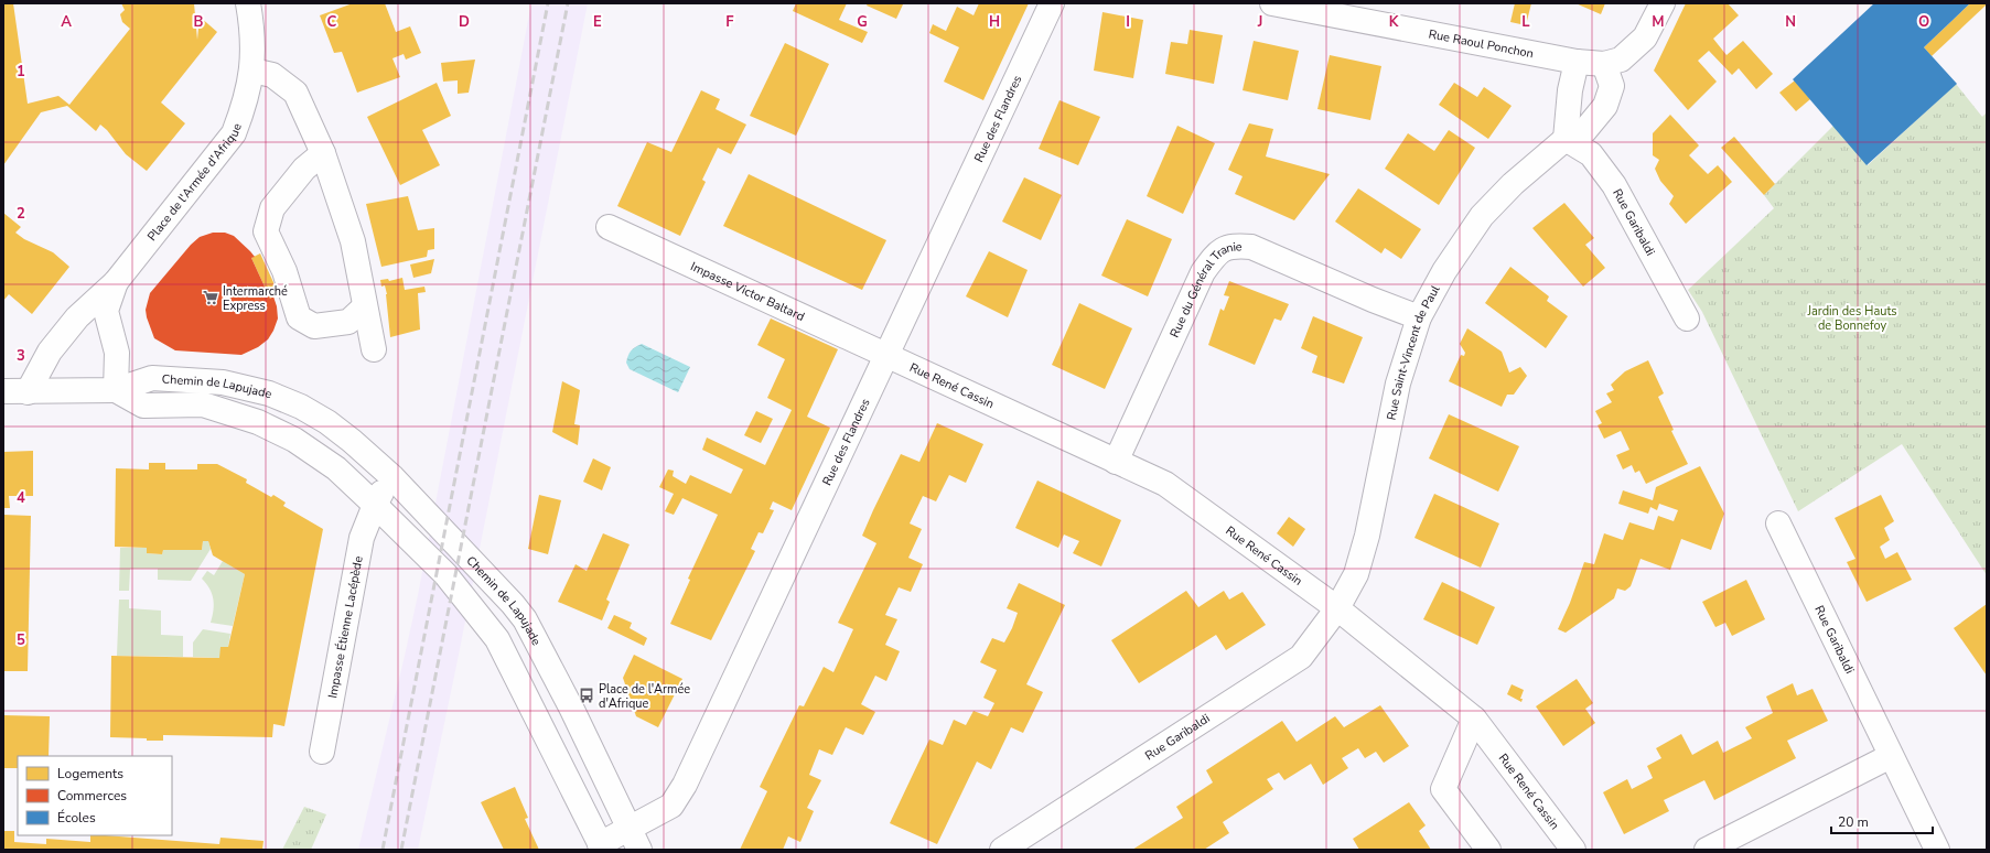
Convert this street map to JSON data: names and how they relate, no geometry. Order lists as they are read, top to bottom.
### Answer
{
  "streets": {
    "street": [
      "Rue Raoul Ponchon",
      "Rue des Flandres",
      "Place de l'Armée d'Afrique",
      "Rue Garibaldi",
      "Impasse Victor Baltard",
      "Rue du Général Tranie",
      "Rue Saint-Vincent de Paul",
      "Rue René Cassin",
      "Chemin de Lapujade",
      "Impasse Étienne Lacépède"
    ]
  },
  "crossings": [
    ["Rue Raoul Ponchon", "Rue Saint-Vincent de Paul"],
    ["Rue des Flandres", "Impasse Victor Baltard"],
    ["Rue des Flandres", "Rue René Cassin"],
    ["Rue des Flandres", "Chemin de Lapujade"],
    ["Place de l'Armée d'Afrique", "Chemin de Lapujade"],
    ["Rue Garibaldi", "Rue Saint-Vincent de Paul"],
    ["Rue Garibaldi", "Rue René Cassin"],
    ["Impasse Victor Baltard", "Rue René Cassin"],
    ["Rue du Général Tranie", "Rue Saint-Vincent de Paul"],
    ["Rue du Général Tranie", "Rue René Cassin"],
    ["Rue Saint-Vincent de Paul", "Rue René Cassin"],
    ["Chemin de Lapujade", "Impasse Étienne Lacépède"]
  ],
  "parks": ["Jardin des Hauts de Bonnefoy"],
  "places": {
    "supermarket": ["Intermarché Express"],
    "bus stop": ["Place de l'Armée d'Afrique"]
  },
  "legend": ["Logements", "Commerces", "Écoles"],
  "scale_bar": "20 m",
  "grid": {
    "columns": [
      "A",
      "B",
      "C",
      "D",
      "E",
      "F",
      "G",
      "H",
      "I",
      "J",
      "K",
      "L",
      "M",
      "N",
      "O"
    ],
    "rows": [
      "1",
      "2",
      "3",
      "4",
      "5"
    ]
  }
}
